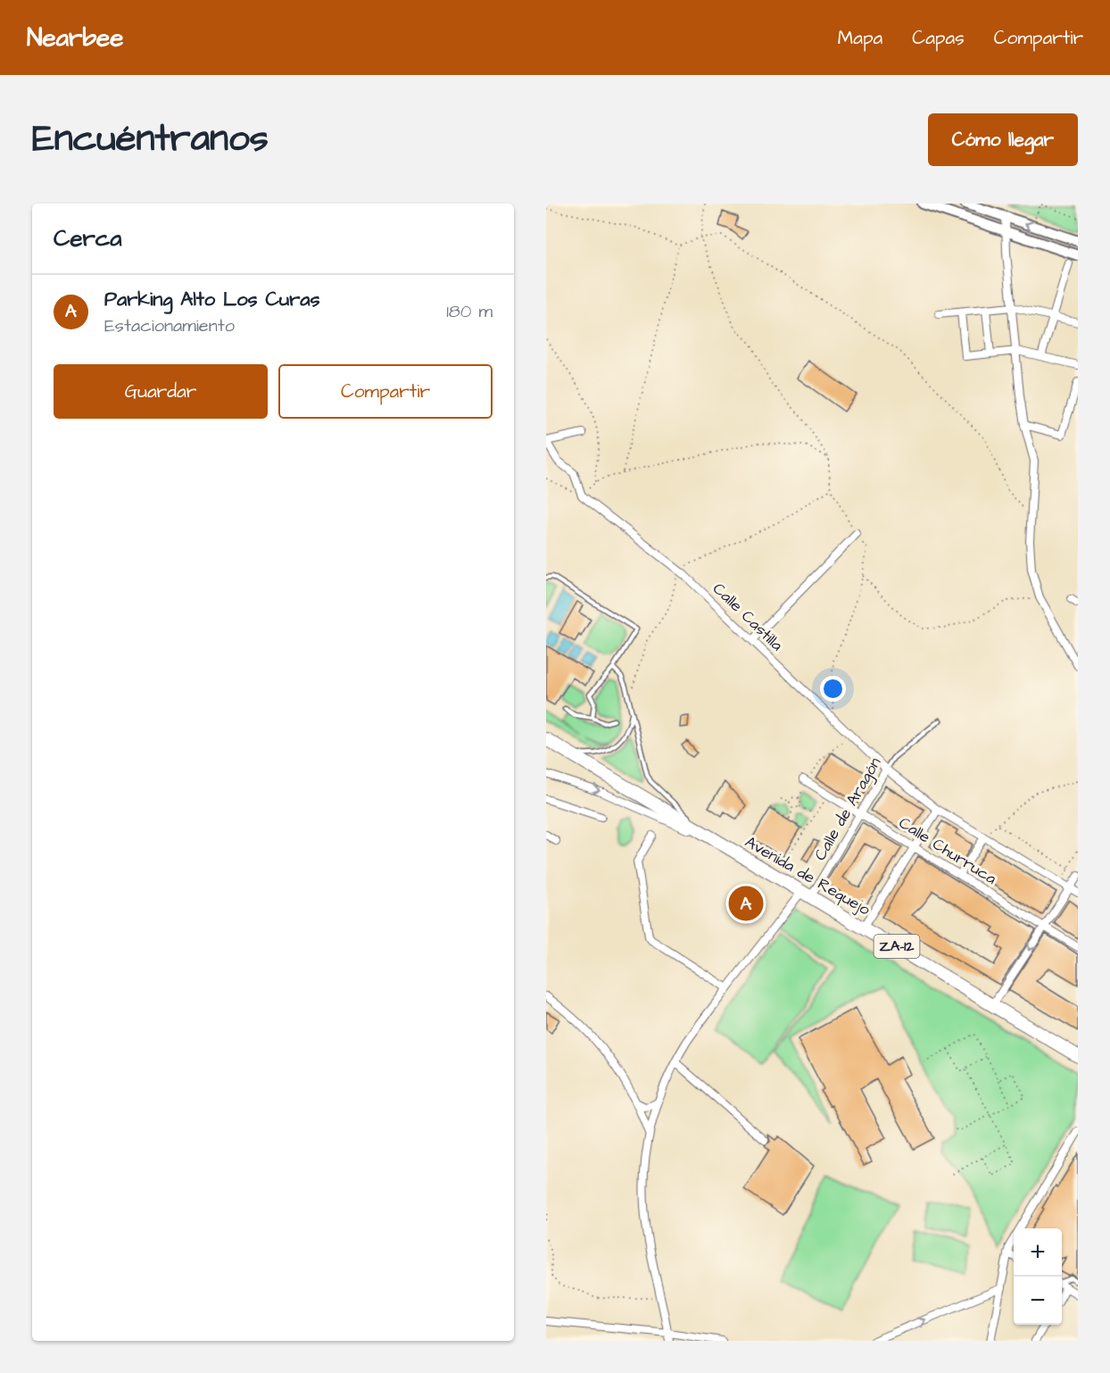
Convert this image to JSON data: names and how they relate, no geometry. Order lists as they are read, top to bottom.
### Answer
{
  "streets": {
    "highway": ["Avenida de Requejo", "ZA-12"],
    "street": ["Calle Castilla", "Calle de Aragón", "Calle Churruca"]
  },
  "crossings": [
    ["Calle Castilla", "Calle de Aragón"],
    ["Calle de Aragón", "Calle Churruca"],
    ["Calle de Aragón", "Avenida de Requejo"]
  ],
  "page": {
    "header": "Nearbee",
    "nav": ["Mapa", "Capas", "Compartir"],
    "title": "Encuéntranos",
    "buttons": [
      "Cómo llegar",
      ["Guardar", "Compartir"]
    ],
    "heading": "Cerca",
    "list": [
      {
        "mark": "A",
        "name": "Parking Alto Los Curas",
        "note": "Estacionamiento",
        "value": "180 m"
      }
    ],
    "pins": "A",
    "map_buttons": ["+", "−"]
  }
}
